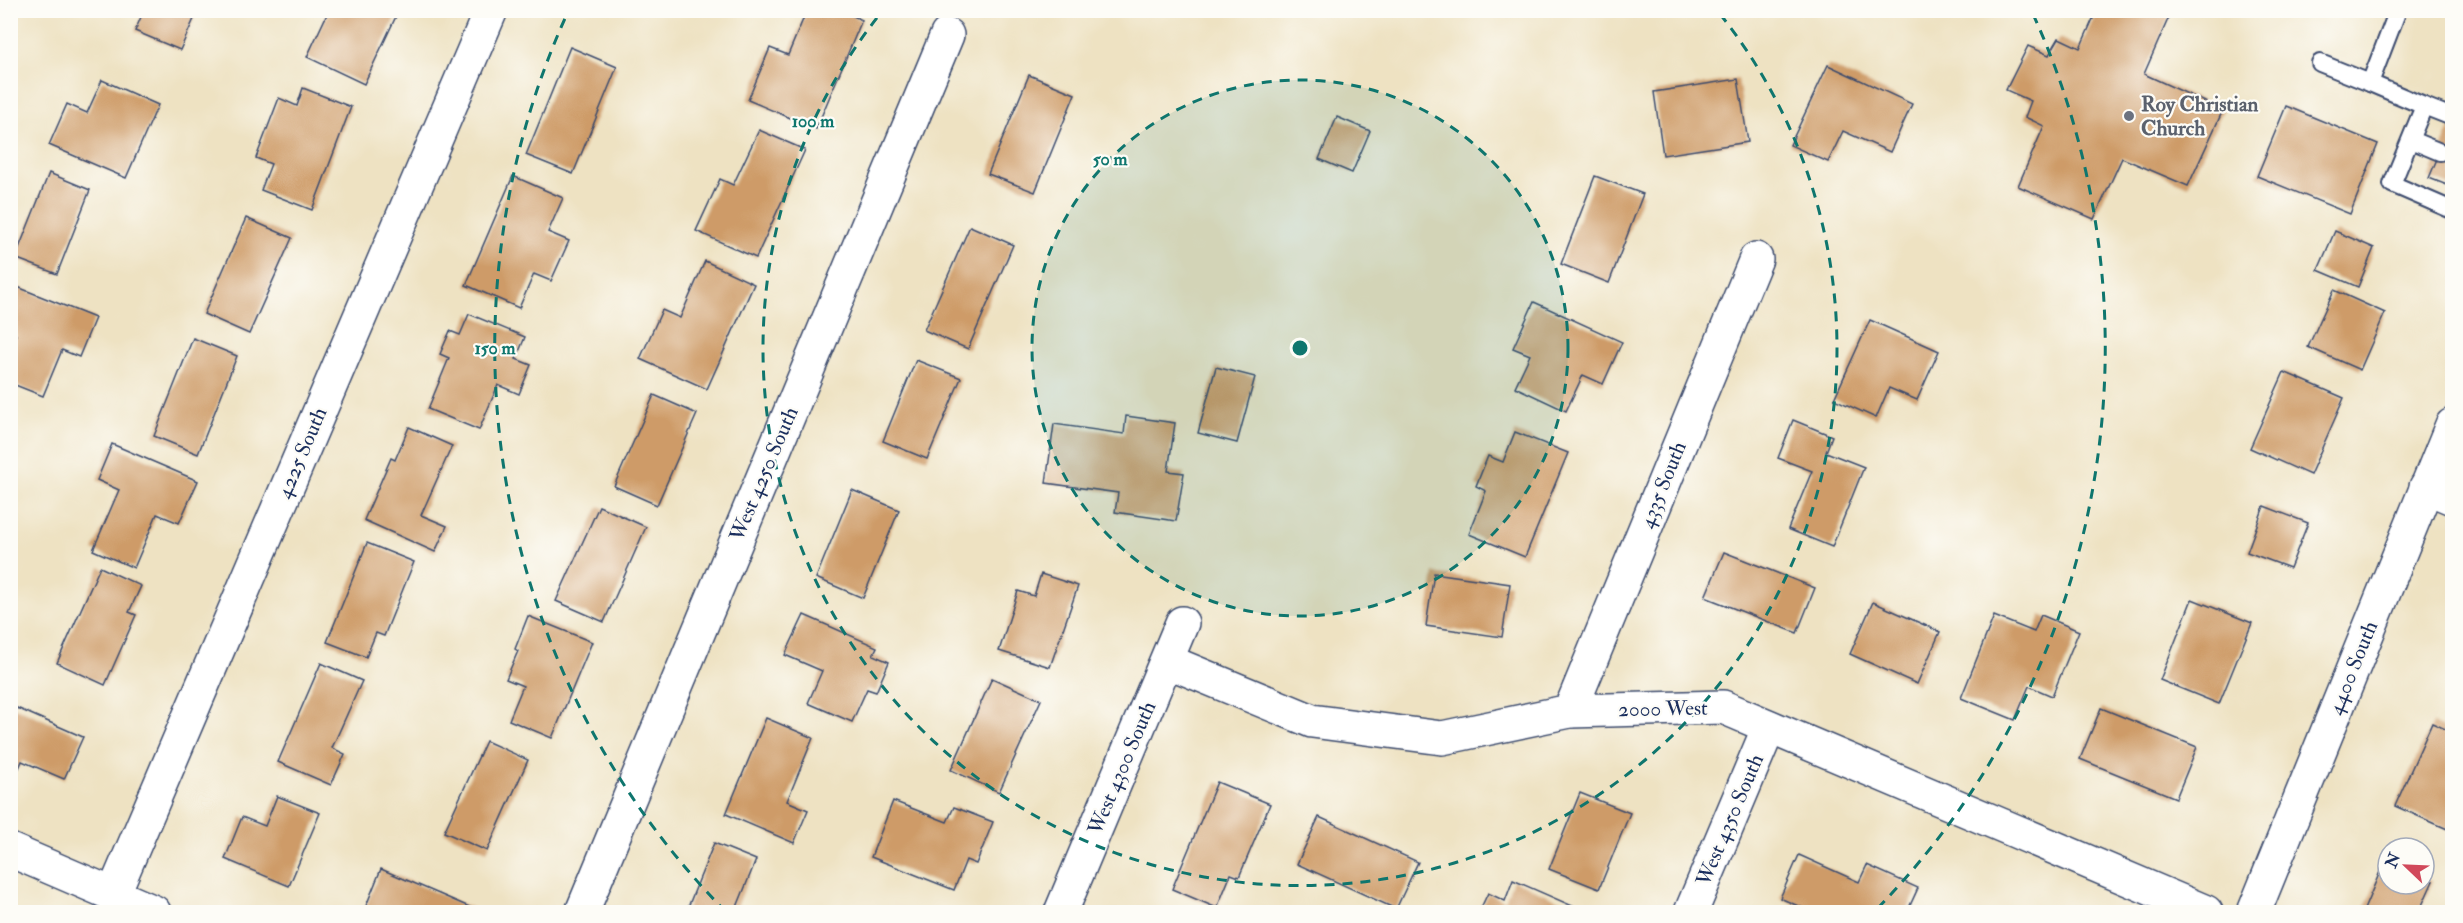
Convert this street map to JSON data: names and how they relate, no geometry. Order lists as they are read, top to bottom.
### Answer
{
  "streets": {
    "street": [
      "4225 South",
      "West 4250 South",
      "4335 South",
      "4400 South",
      "2000 West",
      "West 4300 South",
      "West 4350 South"
    ]
  },
  "crossings": [
    ["4335 South", "2000 West"],
    ["2000 West", "West 4300 South"],
    ["2000 West", "West 4350 South"]
  ],
  "places": ["Roy Christian Church"],
  "north": "top left",
  "rings": ["100 m", "50 m", "150 m"]
}
